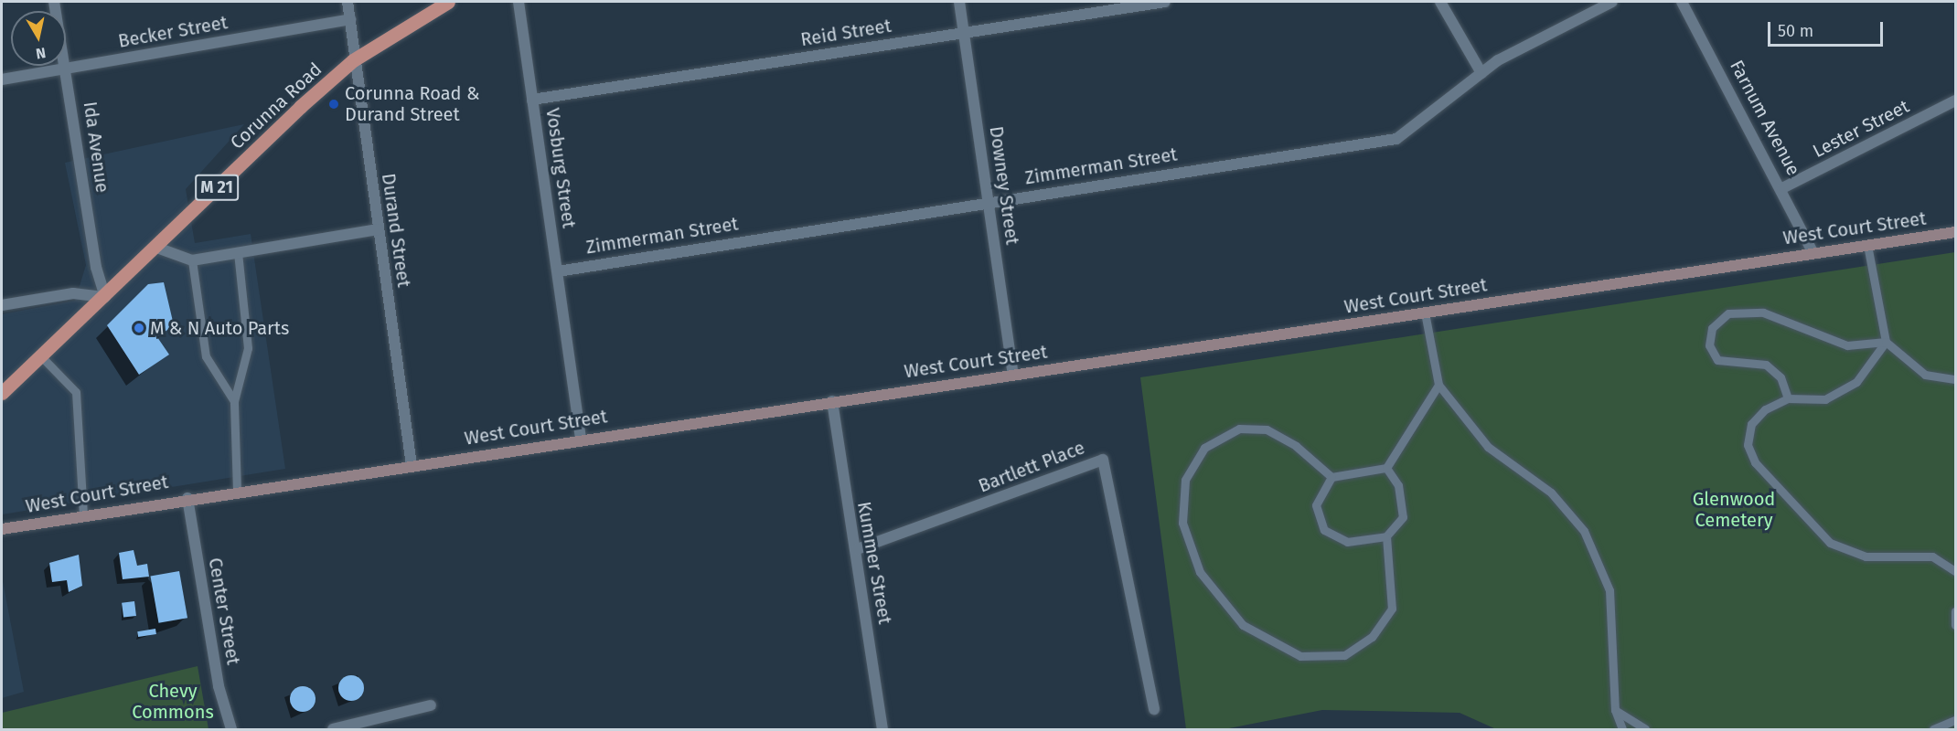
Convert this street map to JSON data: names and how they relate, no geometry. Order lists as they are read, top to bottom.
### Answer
{
  "streets": {
    "main road": ["Corunna Road", "M 21"],
    "street": [
      "Becker Street",
      "Reid Street",
      "Farnum Avenue",
      "Lester Street",
      "Ida Avenue",
      "Zimmerman Street",
      "Vosburg Street",
      "Downey Street",
      "West Court Street",
      "Durand Street",
      "Bartlett Place",
      "Kummer Street",
      "Center Street"
    ]
  },
  "crossings": [
    ["Becker Street", "Ida Avenue"],
    ["Becker Street", "Durand Street"],
    ["Reid Street", "Vosburg Street"],
    ["Reid Street", "Downey Street"],
    ["Corunna Road", "Ida Avenue"],
    ["Corunna Road", "Durand Street"],
    ["Farnum Avenue", "Lester Street"],
    ["Farnum Avenue", "West Court Street"],
    ["Zimmerman Street", "Vosburg Street"],
    ["Zimmerman Street", "Downey Street"],
    ["Vosburg Street", "West Court Street"],
    ["Downey Street", "West Court Street"],
    ["West Court Street", "Durand Street"],
    ["West Court Street", "Kummer Street"],
    ["West Court Street", "Center Street"],
    ["Bartlett Place", "Kummer Street"]
  ],
  "parks": ["Glenwood Cemetery", "Chevy Commons"],
  "places": ["Corunna Road & Durand Street", "M & N Auto Parts"],
  "scale_bar": "50 m",
  "north": "bottom"
}
